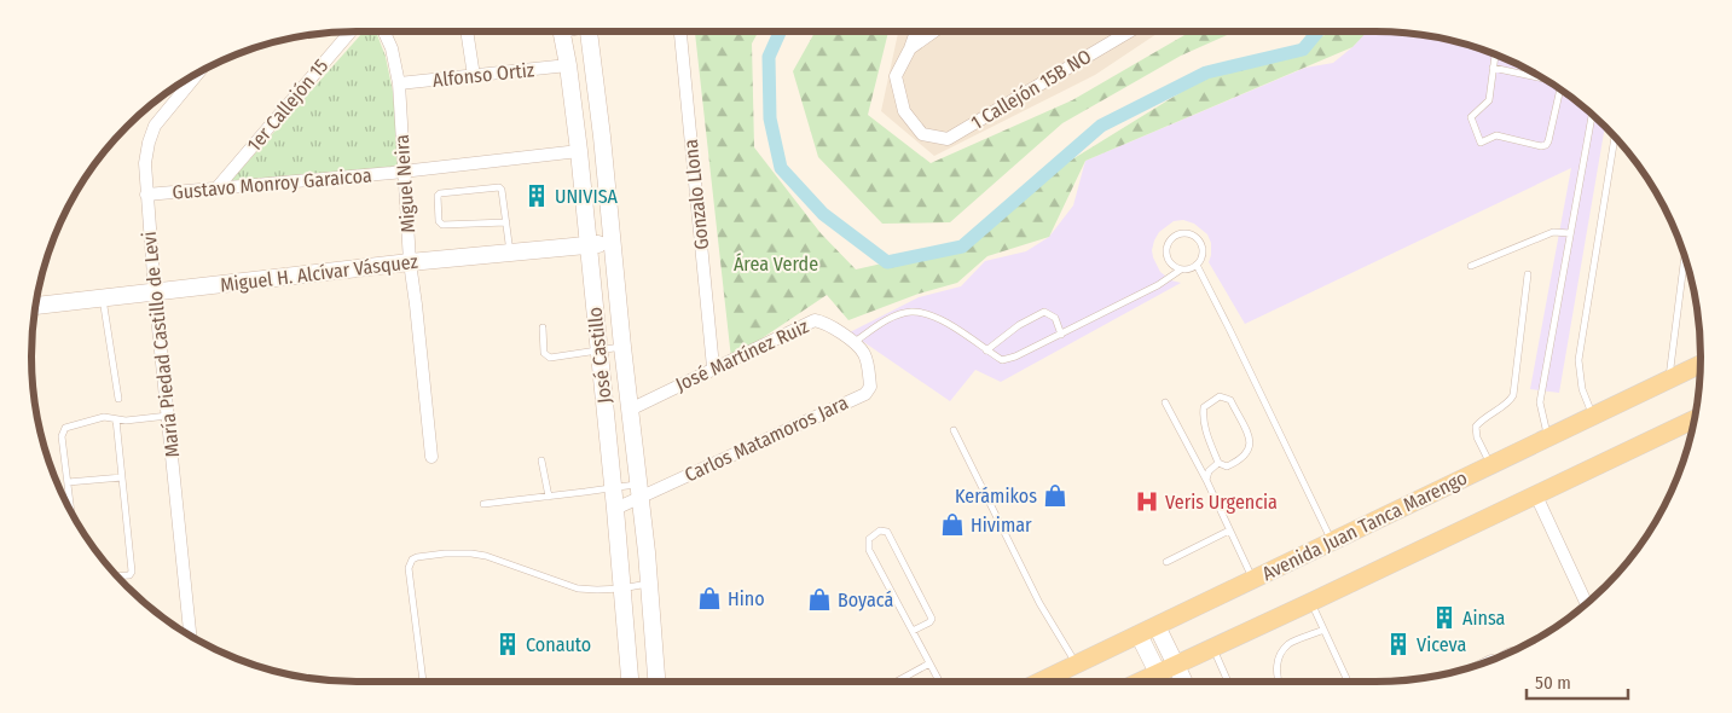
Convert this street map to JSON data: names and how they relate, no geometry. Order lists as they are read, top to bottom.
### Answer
{
  "streets": {
    "main road": ["Avenida Juan Tanca Marengo"],
    "street": [
      "Alfonso Ortiz",
      "1 Callejón 15B NO",
      "1er Callejón 15",
      "Gustavo Monroy Garaicoa",
      "Miguel Neira",
      "Gonzalo Llona",
      "Miguel H. Alcívar Vásquez",
      "María Piedad Castillo de Levi",
      "José Castillo",
      "José Martínez Ruiz",
      "Carlos Matamoros Jara"
    ]
  },
  "crossings": [
    ["Alfonso Ortiz", "Miguel Neira"],
    ["Alfonso Ortiz", "José Castillo"],
    ["1er Callejón 15", "Gustavo Monroy Garaicoa"],
    ["Gustavo Monroy Garaicoa", "Miguel Neira"],
    ["Gustavo Monroy Garaicoa", "María Piedad Castillo de Levi"],
    ["Gustavo Monroy Garaicoa", "José Castillo"],
    ["Miguel Neira", "Miguel H. Alcívar Vásquez"],
    ["Gonzalo Llona", "José Martínez Ruiz"],
    ["Miguel H. Alcívar Vásquez", "María Piedad Castillo de Levi"],
    ["Miguel H. Alcívar Vásquez", "José Castillo"],
    ["José Castillo", "José Martínez Ruiz"],
    ["José Castillo", "Carlos Matamoros Jara"],
    ["José Martínez Ruiz", "Carlos Matamoros Jara"]
  ],
  "parks": ["Área Verde"],
  "places": {
    "building": [
      "UNIVISA",
      "Ainsa",
      "Conauto",
      "Viceva"
    ],
    "shop": [
      "Kerámikos",
      "Hivimar",
      "Hino",
      "Boyacá"
    ],
    "hospital": ["Veris Urgencia"]
  },
  "scale_bar": "50 m"
}
